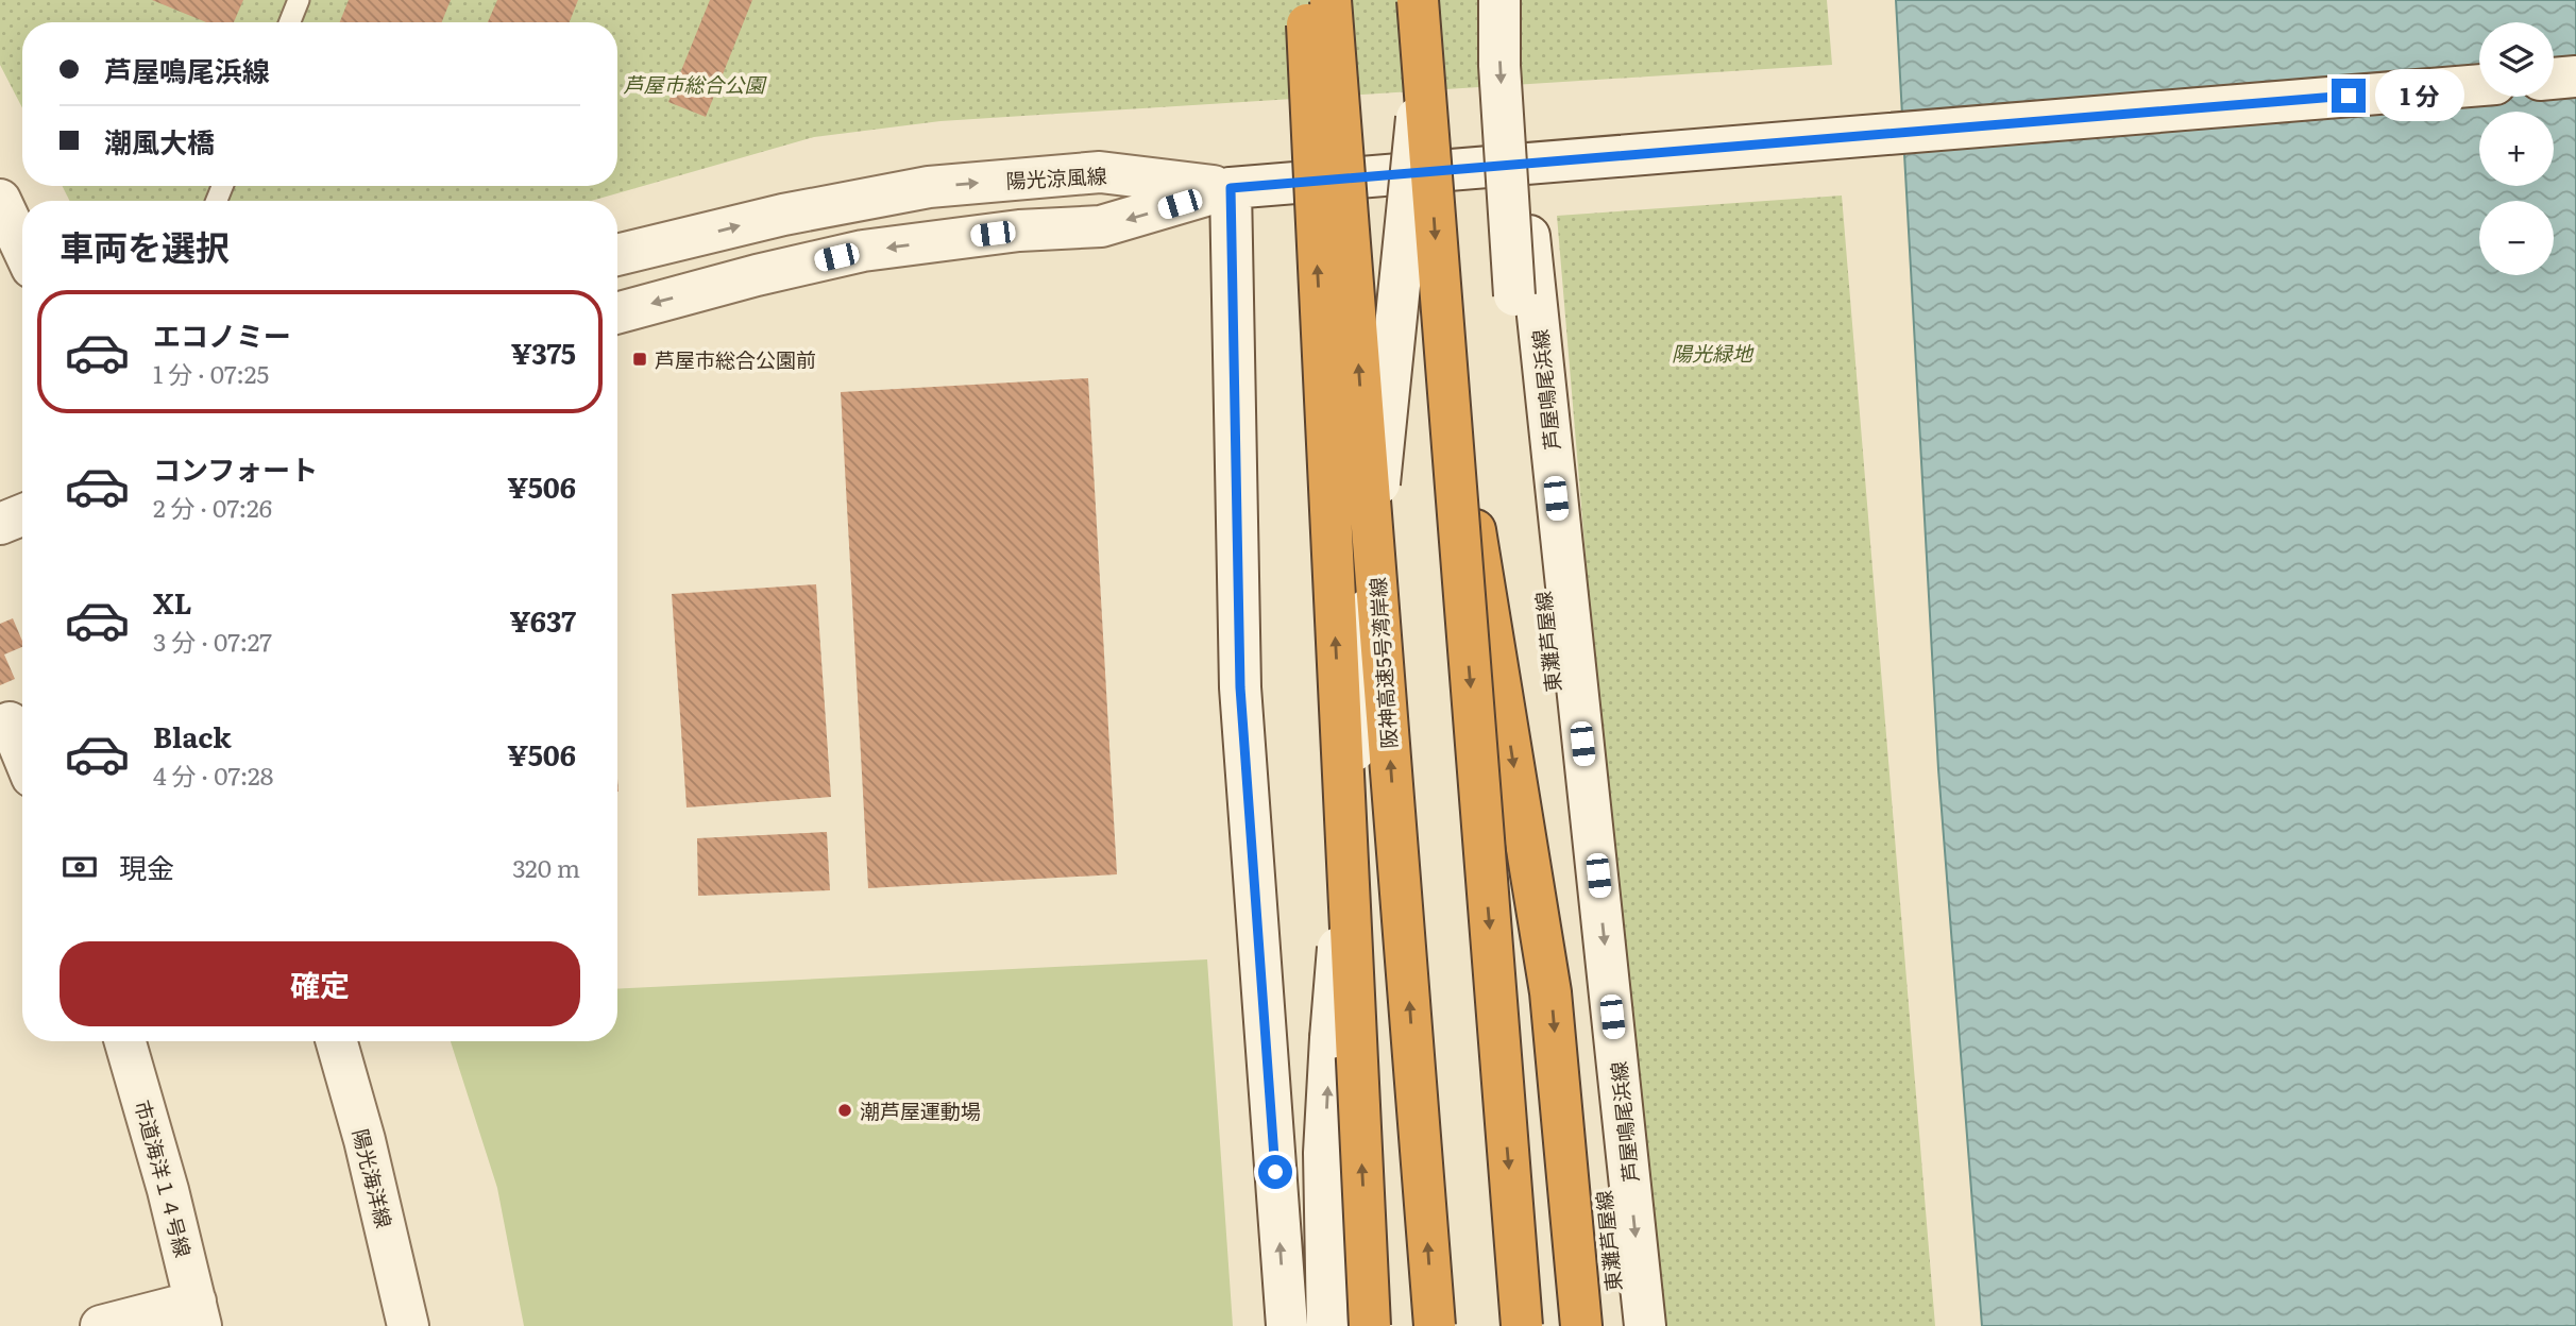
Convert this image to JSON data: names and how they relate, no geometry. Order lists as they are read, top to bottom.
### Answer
{
  "streets": {
    "highway": ["阪神高速5号湾岸線"],
    "main road": [
      "陽光涼風線",
      "芦屋鳴尾浜線",
      "東灘芦屋線",
      "市道海洋１４号線",
      "陽光海洋線"
    ]
  },
  "parks": ["芦屋市総合公園", "陽光緑地"],
  "places": {
    "transit": ["芦屋市総合公園前"],
    "other": ["潮芦屋運動場"]
  },
  "page": {
    "map_buttons": ["+", "−"],
    "banner": ["芦屋鳴尾浜線", "潮風大橋"],
    "bubble": "1 分",
    "heading": "車両を選択",
    "list": [
      {
        "name": "エコノミー",
        "note": "1 分 · 07:25",
        "value": "¥375"
      },
      {
        "name": "コンフォート",
        "note": "2 分 · 07:26",
        "value": "¥506"
      },
      {
        "name": "XL",
        "note": "3 分 · 07:27",
        "value": "¥637"
      },
      {
        "name": "Black",
        "note": "4 分 · 07:28",
        "value": "¥506"
      }
    ],
    "pay": ["現金", "320 m"],
    "buttons": "確定"
  }
}
